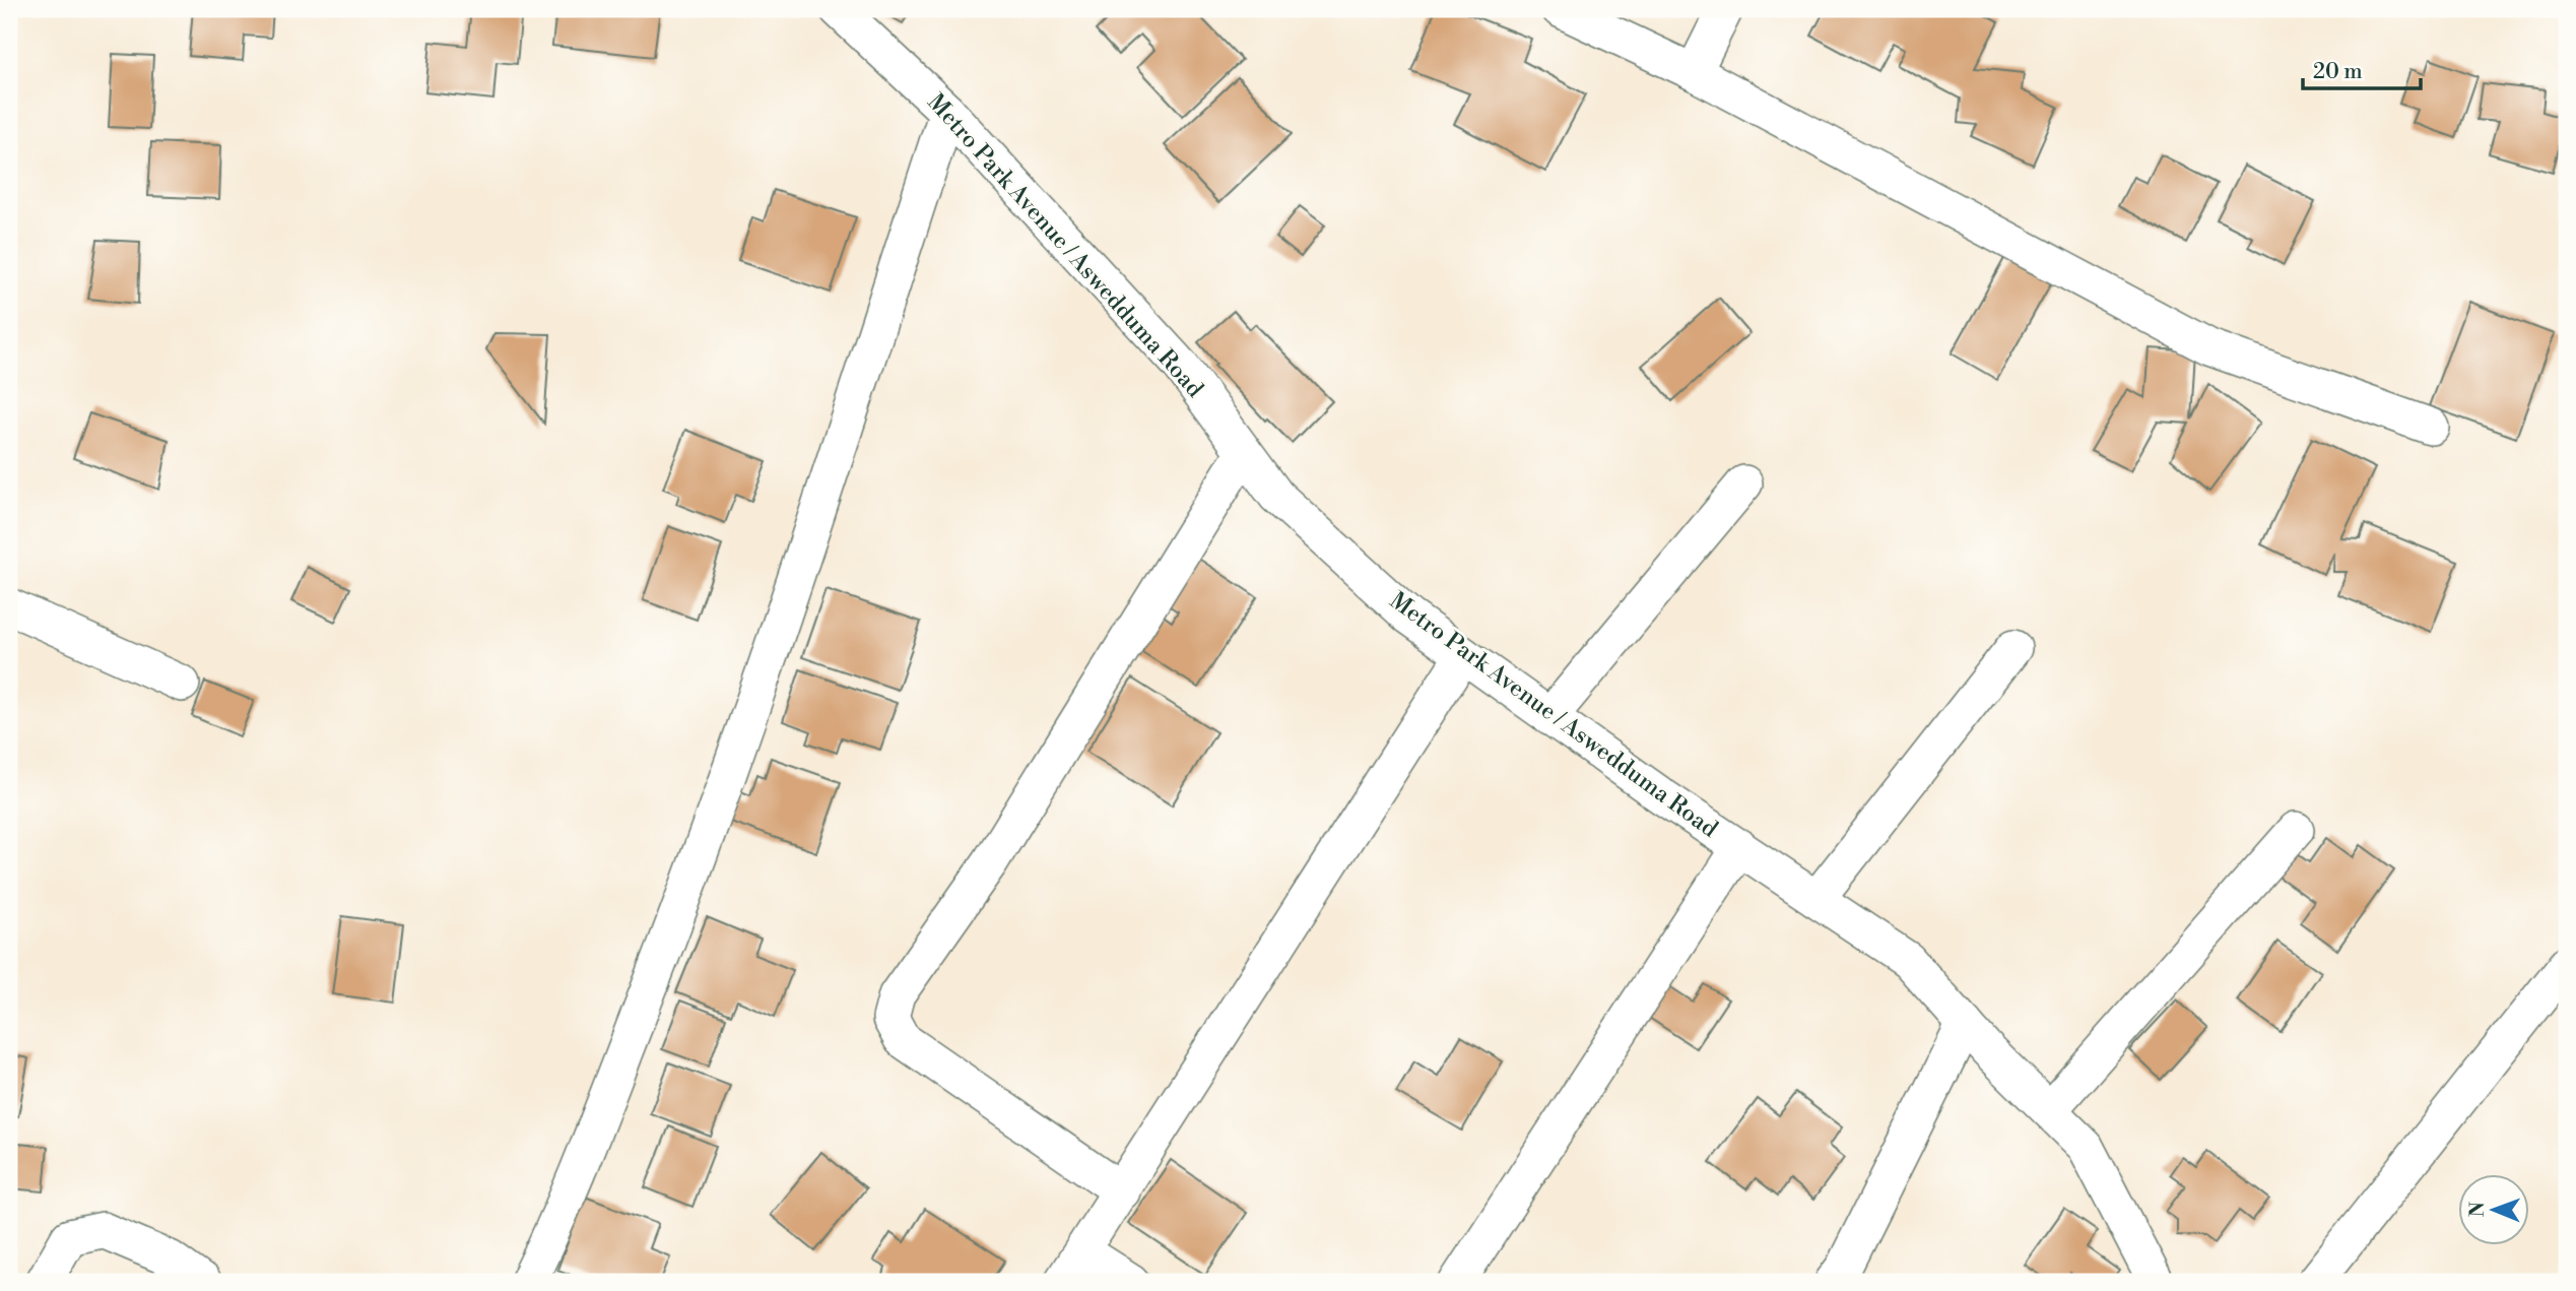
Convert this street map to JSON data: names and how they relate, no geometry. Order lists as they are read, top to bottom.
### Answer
{
  "streets": {
    "street": ["Metro Park Avenue / Aswedduma Road"]
  },
  "scale_bar": "20 m",
  "north": "left"
}
